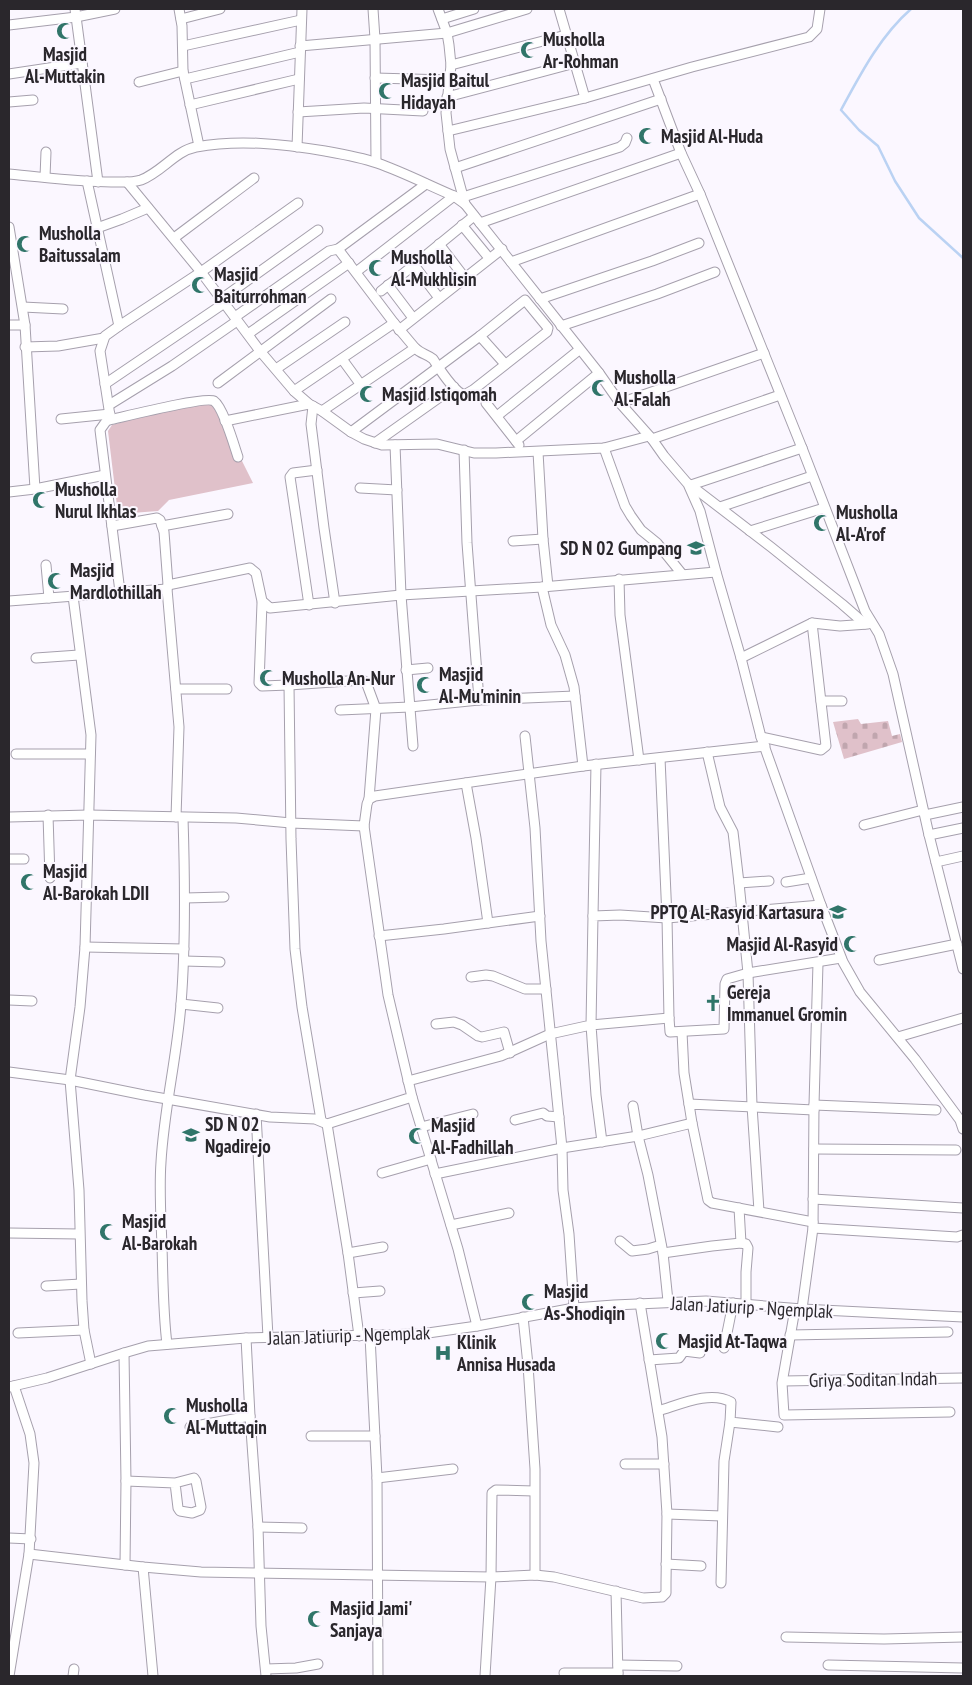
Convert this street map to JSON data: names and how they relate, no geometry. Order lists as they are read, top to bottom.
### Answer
{
  "streets": {
    "street": ["Jalan Jatiurip - Ngemplak", "Griya Soditan Indah"]
  },
  "places": {
    "mosque": [
      "Masjid Al-Muttakin",
      "Musholla Ar-Rohman",
      "Masjid Baitul Hidayah",
      "Masjid Al-Huda",
      "Musholla Baitussalam",
      "Musholla Al-Mukhlisin",
      "Masjid Baiturrohman",
      "Musholla Al-Falah",
      "Masjid Istiqomah",
      "Musholla Nurul Ikhlas",
      "Musholla Al-A'rof",
      "Masjid Mardlothillah",
      "Musholla An-Nur",
      "Masjid Al-Mu'minin",
      "Masjid Al-Barokah LDII",
      "Masjid Al-Rasyid",
      "Masjid Al-Fadhillah",
      "Masjid Al-Barokah",
      "Masjid As-Shodiqin",
      "Masjid At-Taqwa",
      "Musholla Al-Muttaqin",
      "Masjid Jami' Sanjaya"
    ],
    "school or university": ["SD N 02 Gumpang", "PPTQ Al-Rasyid Kartasura", "SD N 02 Ngadirejo"],
    "church": ["Gereja Immanuel Gromin"],
    "hospital": ["Klinik Annisa Husada"]
  }
}
